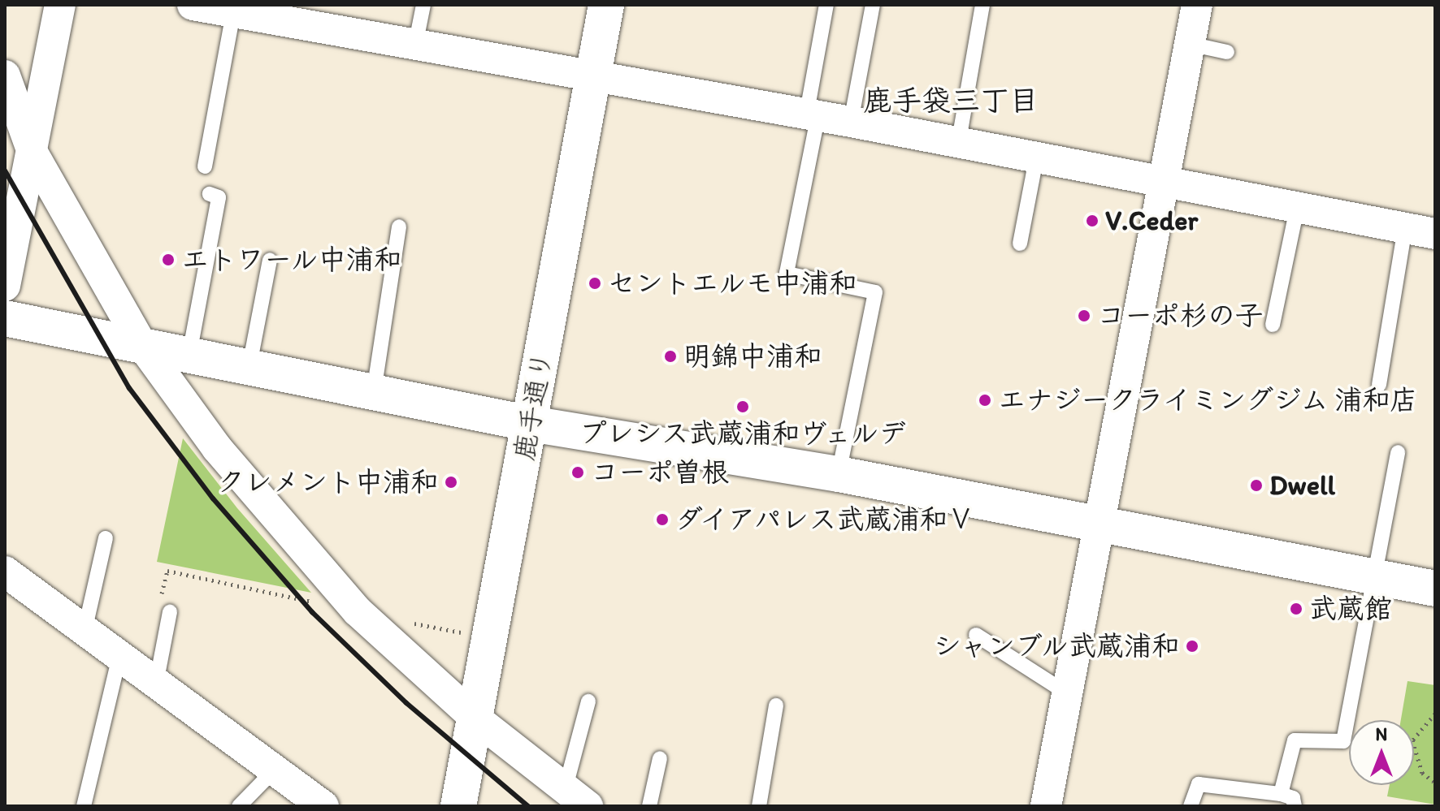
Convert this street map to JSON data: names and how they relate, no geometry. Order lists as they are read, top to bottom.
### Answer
{
  "streets": {
    "street": ["鹿手通り"]
  },
  "districts": ["鹿手袋三丁目"],
  "places": [
    "V.Ceder",
    "エトワール中浦和",
    "セントエルモ中浦和",
    "コーポ杉の子",
    "明錦中浦和",
    "エナジークライミングジム 浦和店",
    "プレシス武蔵浦和ヴェルデ",
    "コーポ曽根",
    "クレメント中浦和",
    "Dwell",
    "ダイアパレス武蔵浦和Ⅴ",
    "武蔵館",
    "シャンブル武蔵浦和"
  ],
  "north": "top"
}
